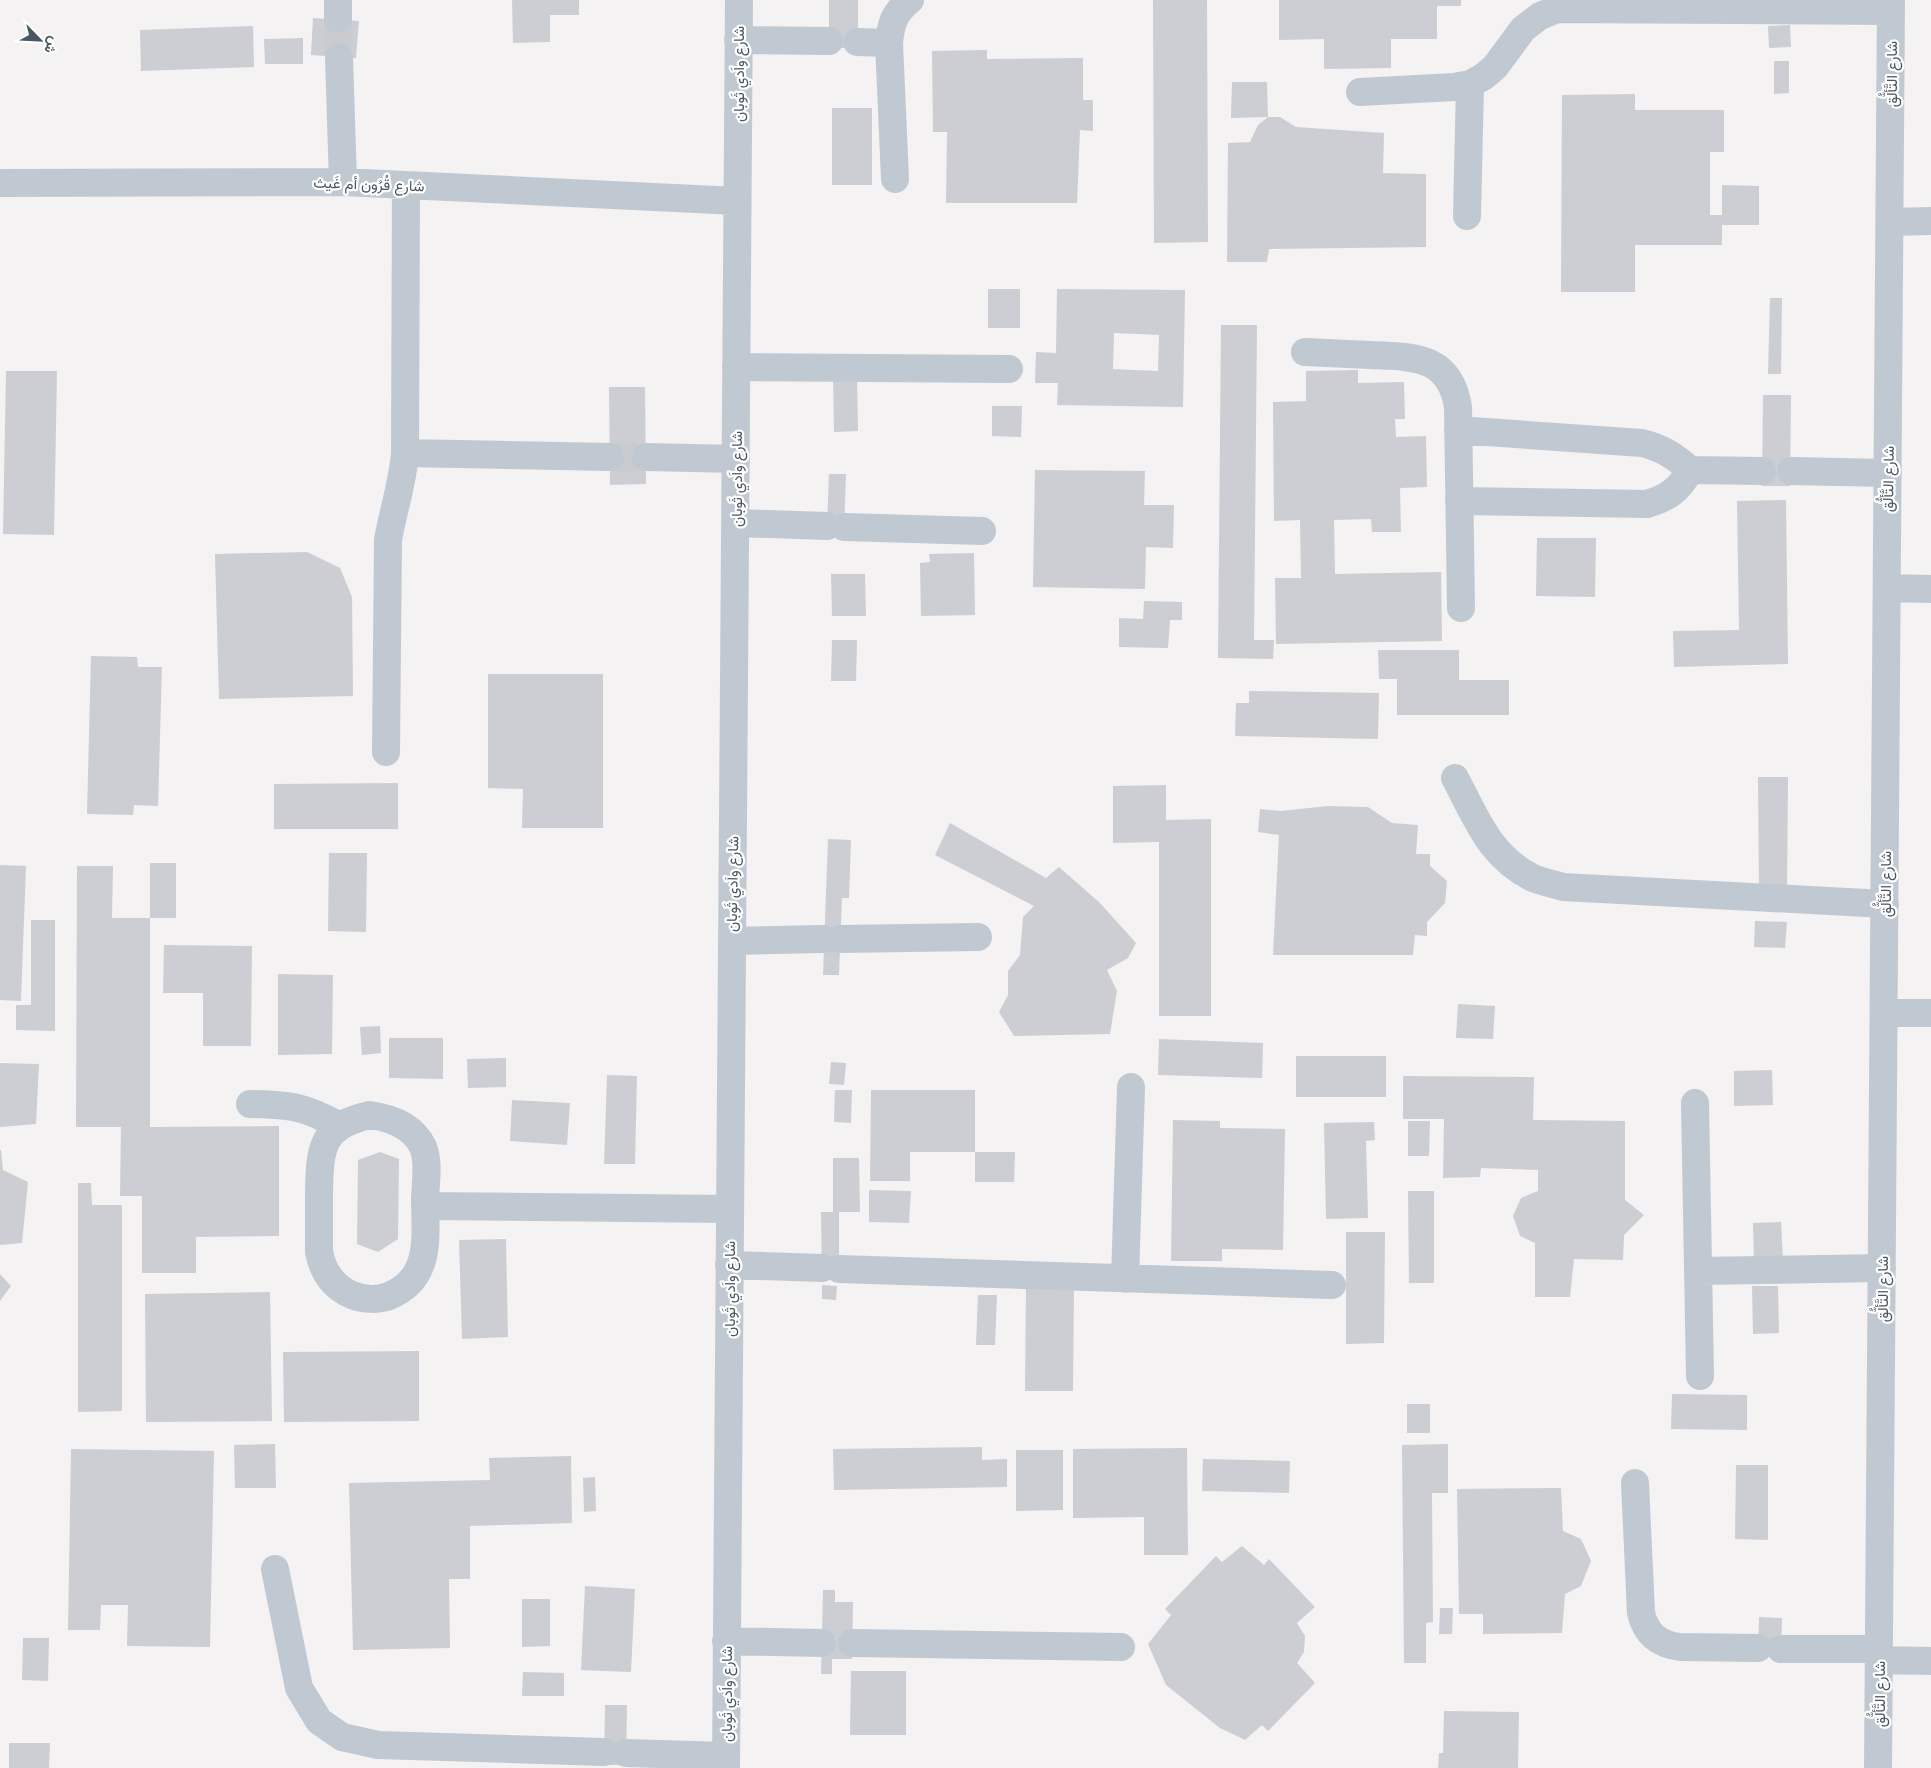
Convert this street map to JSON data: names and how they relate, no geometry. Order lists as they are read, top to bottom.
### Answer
{
  "streets": {
    "street": ["شارع واَدي ثَوبان", "شارع التَّألُّق", "شارع قُرُون أم غَيث"]
  },
  "crossings": [
    ["شارع واَدي ثَوبان", "شارع قُرُون أم غَيث"]
  ],
  "north": "bottom right"
}
